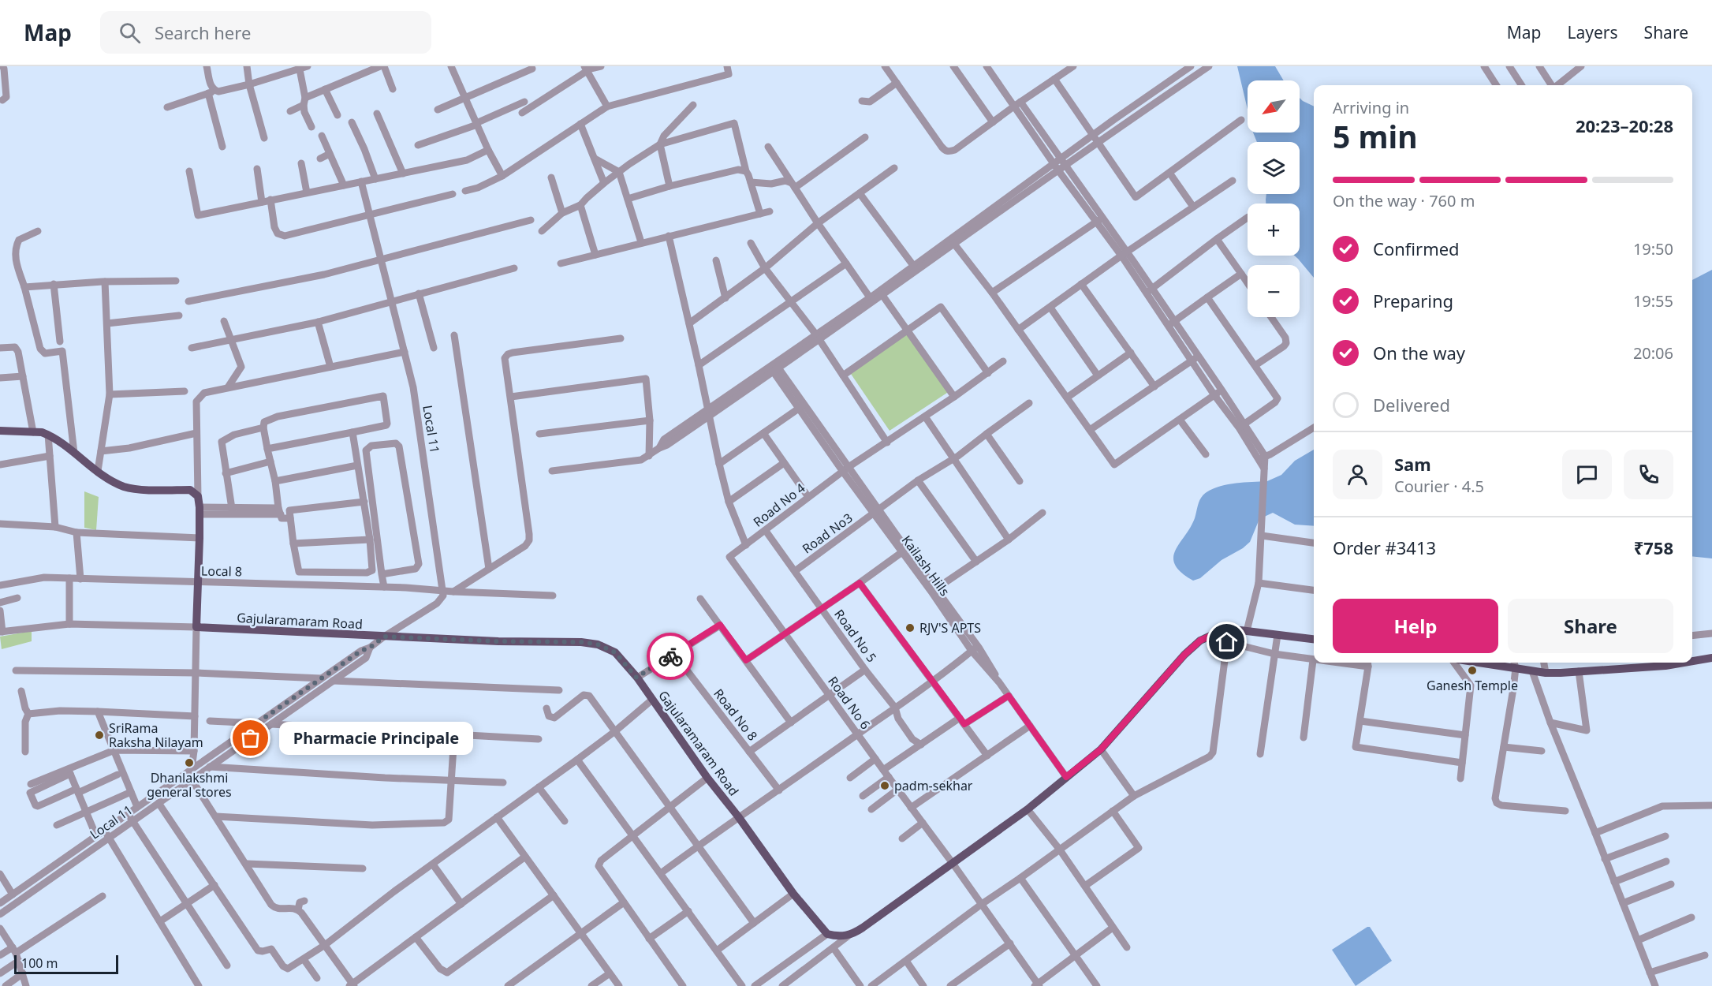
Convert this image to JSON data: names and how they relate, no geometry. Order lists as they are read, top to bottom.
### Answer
{
  "streets": {
    "main road": ["Gajularamaram Road"],
    "street": [
      "Local 11",
      "Road No 4",
      "Road No3",
      "Kailash Hills",
      "Local 8",
      "Road No 5",
      "Road No 6",
      "Road No 8"
    ]
  },
  "crossings": [
    ["Local 11", "Local 8"],
    ["Local 11", "Gajularamaram Road"],
    ["Road No 4", "Kailash Hills"],
    ["Road No 4", "Road No 5"],
    ["Road No 4", "Road No 6"],
    ["Road No3", "Kailash Hills"],
    ["Road No3", "Road No 5"]
  ],
  "places": [
    "RJV'S APTS",
    "Ganesh Temple",
    "SriRama Raksha Nilayam",
    "Pharmacie Principale",
    "Dhanlakshmi general stores",
    "padm-sekhar"
  ],
  "scale_bar": "100 m",
  "north": "bottom left",
  "page": {
    "header": "Map",
    "search": "Search here",
    "nav": ["Map", "Layers", "Share"],
    "map_buttons": ["+", "−"],
    "heading": ["5 min", "Arriving in", "20:23–20:28"],
    "panel": [
      "Sam",
      "Courier · 4.5",
      "Order #3413",
      "₹758"
    ],
    "bar": "On the way · 760 m",
    "list": [
      ["Confirmed", "19:50"],
      ["Preparing", "19:55"],
      ["On the way", "20:06"],
      "Delivered"
    ],
    "buttons": ["Help", "Share"],
    "bubble": "Pharmacie Principale",
    "scale": "100 m"
  }
}
